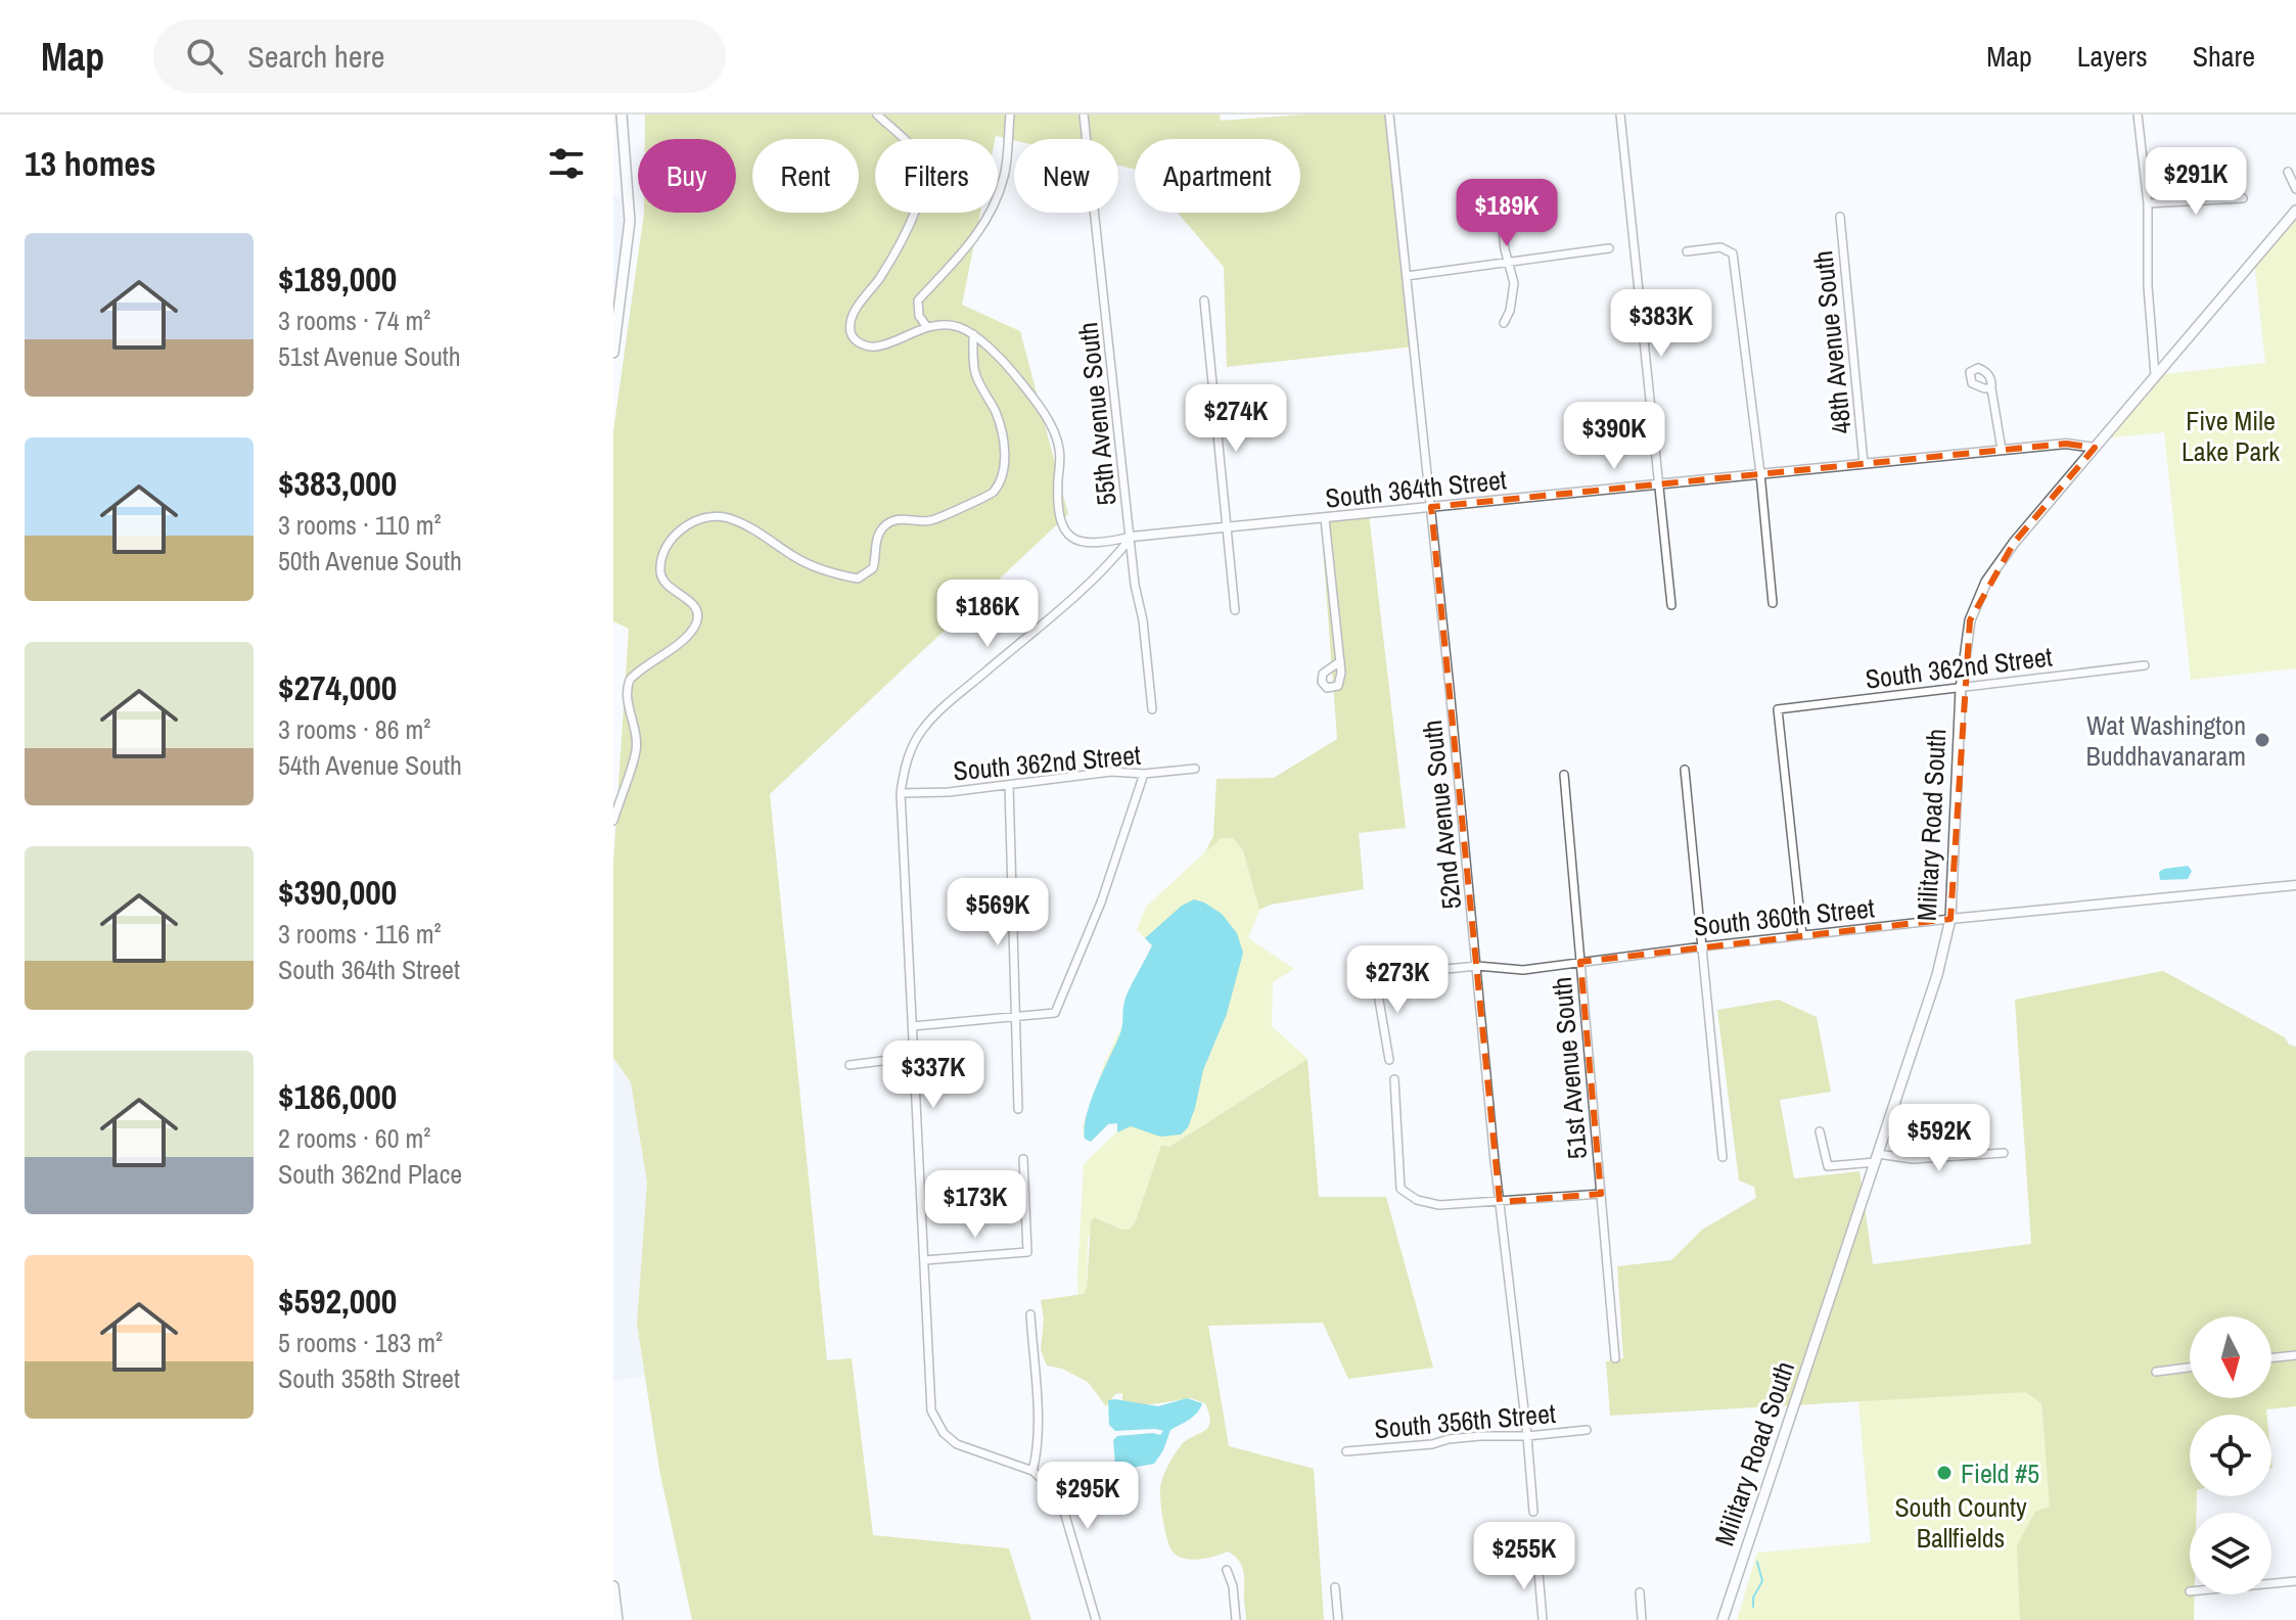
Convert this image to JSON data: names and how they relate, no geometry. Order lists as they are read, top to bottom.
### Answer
{
  "streets": {
    "main road": ["Military Road South"],
    "street": [
      "48th Avenue South",
      "55th Avenue South",
      "South 364th Street",
      "South 362nd Street",
      "52nd Avenue South",
      "South 360th Street",
      "51st Avenue South",
      "South 356th Street"
    ]
  },
  "crossings": [
    ["48th Avenue South", "South 364th Street"],
    ["55th Avenue South", "South 364th Street"],
    ["South 364th Street", "52nd Avenue South"],
    ["South 364th Street", "Military Road South"],
    ["South 362nd Street", "Military Road South"],
    ["South 362nd Street", "South 360th Street"],
    ["52nd Avenue South", "South 360th Street"],
    ["52nd Avenue South", "South 356th Street"],
    ["Military Road South", "South 360th Street"],
    ["South 360th Street", "51st Avenue South"]
  ],
  "parks": ["Five Mile Lake Park", "South County Ballfields"],
  "places": ["Wat Washington Buddhavanaram", "Field #5"],
  "north": "bottom",
  "page": {
    "header": "Map",
    "search": "Search here",
    "nav": ["Map", "Layers", "Share"],
    "heading": "13 homes",
    "chip": [
      "Buy",
      "Rent",
      "Filters",
      "New",
      "Apartment"
    ],
    "price": [
      "$291K",
      "$189K",
      "$383K",
      "$274K",
      "$390K",
      "$186K",
      "$569K",
      "$273K",
      "$337K",
      "$592K",
      "$173K",
      "$295K",
      "$255K"
    ],
    "list": [
      {
        "name": "$189,000",
        "note": "3 rooms · 74 m² · 51st Avenue South"
      },
      {
        "name": "$383,000",
        "note": "3 rooms · 110 m² · 50th Avenue South"
      },
      {
        "name": "$274,000",
        "note": "3 rooms · 86 m² · 54th Avenue South"
      },
      {
        "name": "$390,000",
        "note": "3 rooms · 116 m² · South 364th Street"
      },
      {
        "name": "$186,000",
        "note": "2 rooms · 60 m² · South 362nd Place"
      },
      {
        "name": "$592,000",
        "note": "5 rooms · 183 m² · South 358th Street"
      }
    ]
  }
}
